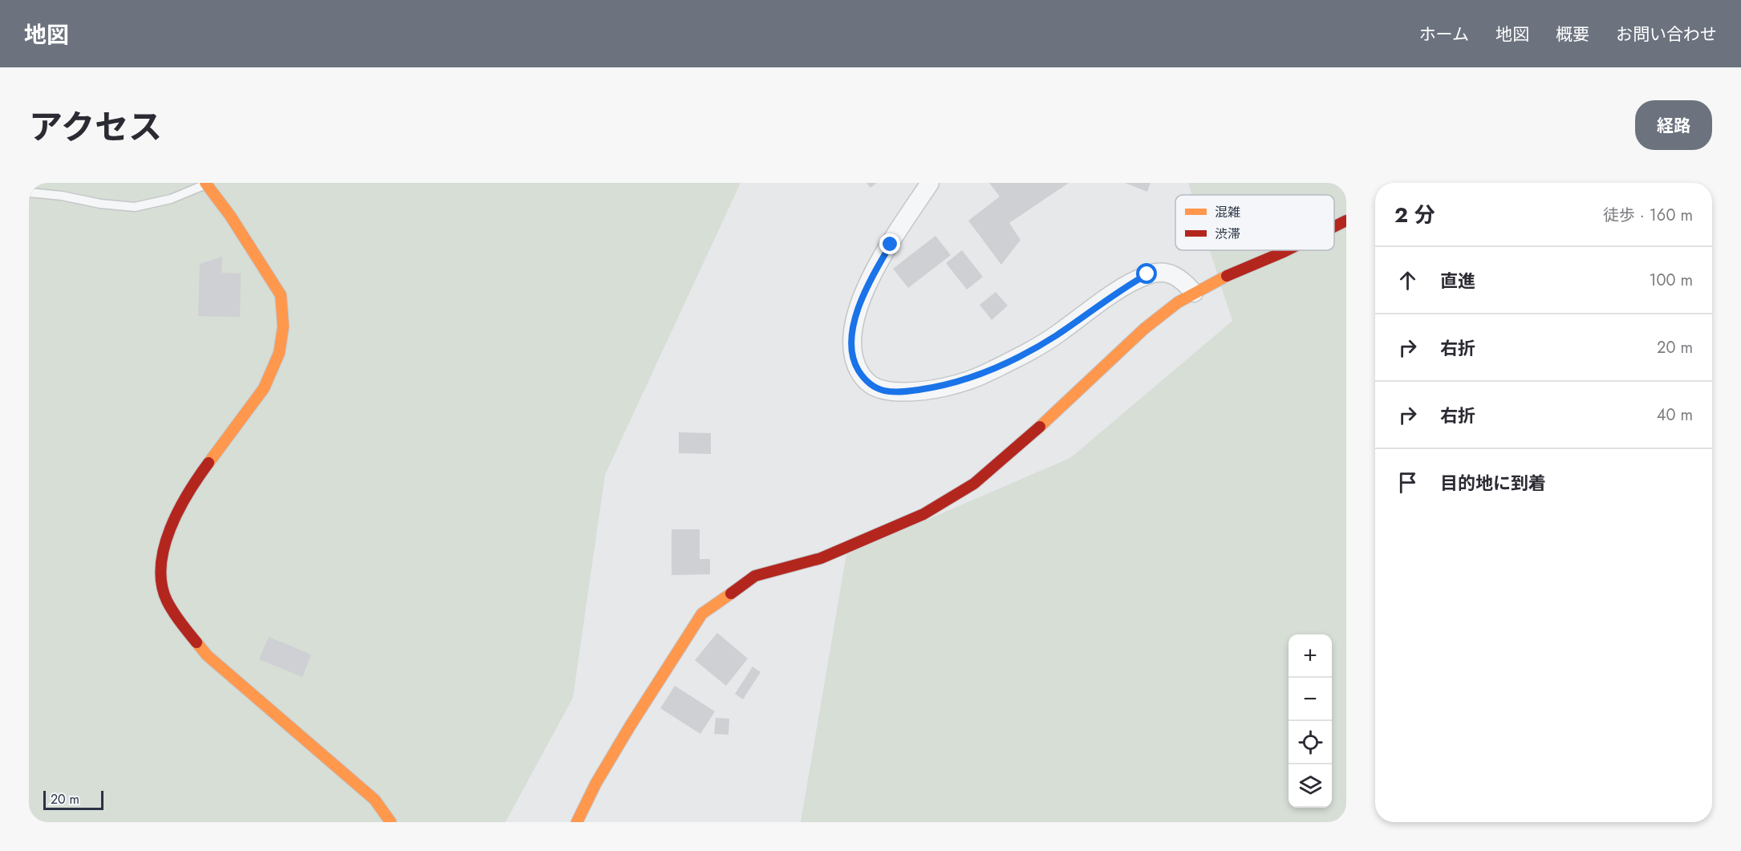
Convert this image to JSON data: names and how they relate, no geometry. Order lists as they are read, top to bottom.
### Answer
{
  "legend": ["混雑", "渋滞"],
  "scale_bar": "20 m",
  "page": {
    "header": "地図",
    "nav": [
      "ホーム",
      "地図",
      "概要",
      "お問い合わせ"
    ],
    "title": "アクセス",
    "buttons": "経路",
    "heading": ["2 分", "徒歩 · 160 m"],
    "list": [
      ["直進", "100 m"],
      ["右折", "20 m"],
      ["右折", "40 m"],
      "目的地に到着"
    ],
    "map_buttons": ["+", "−"],
    "scale": "20 m"
  }
}
